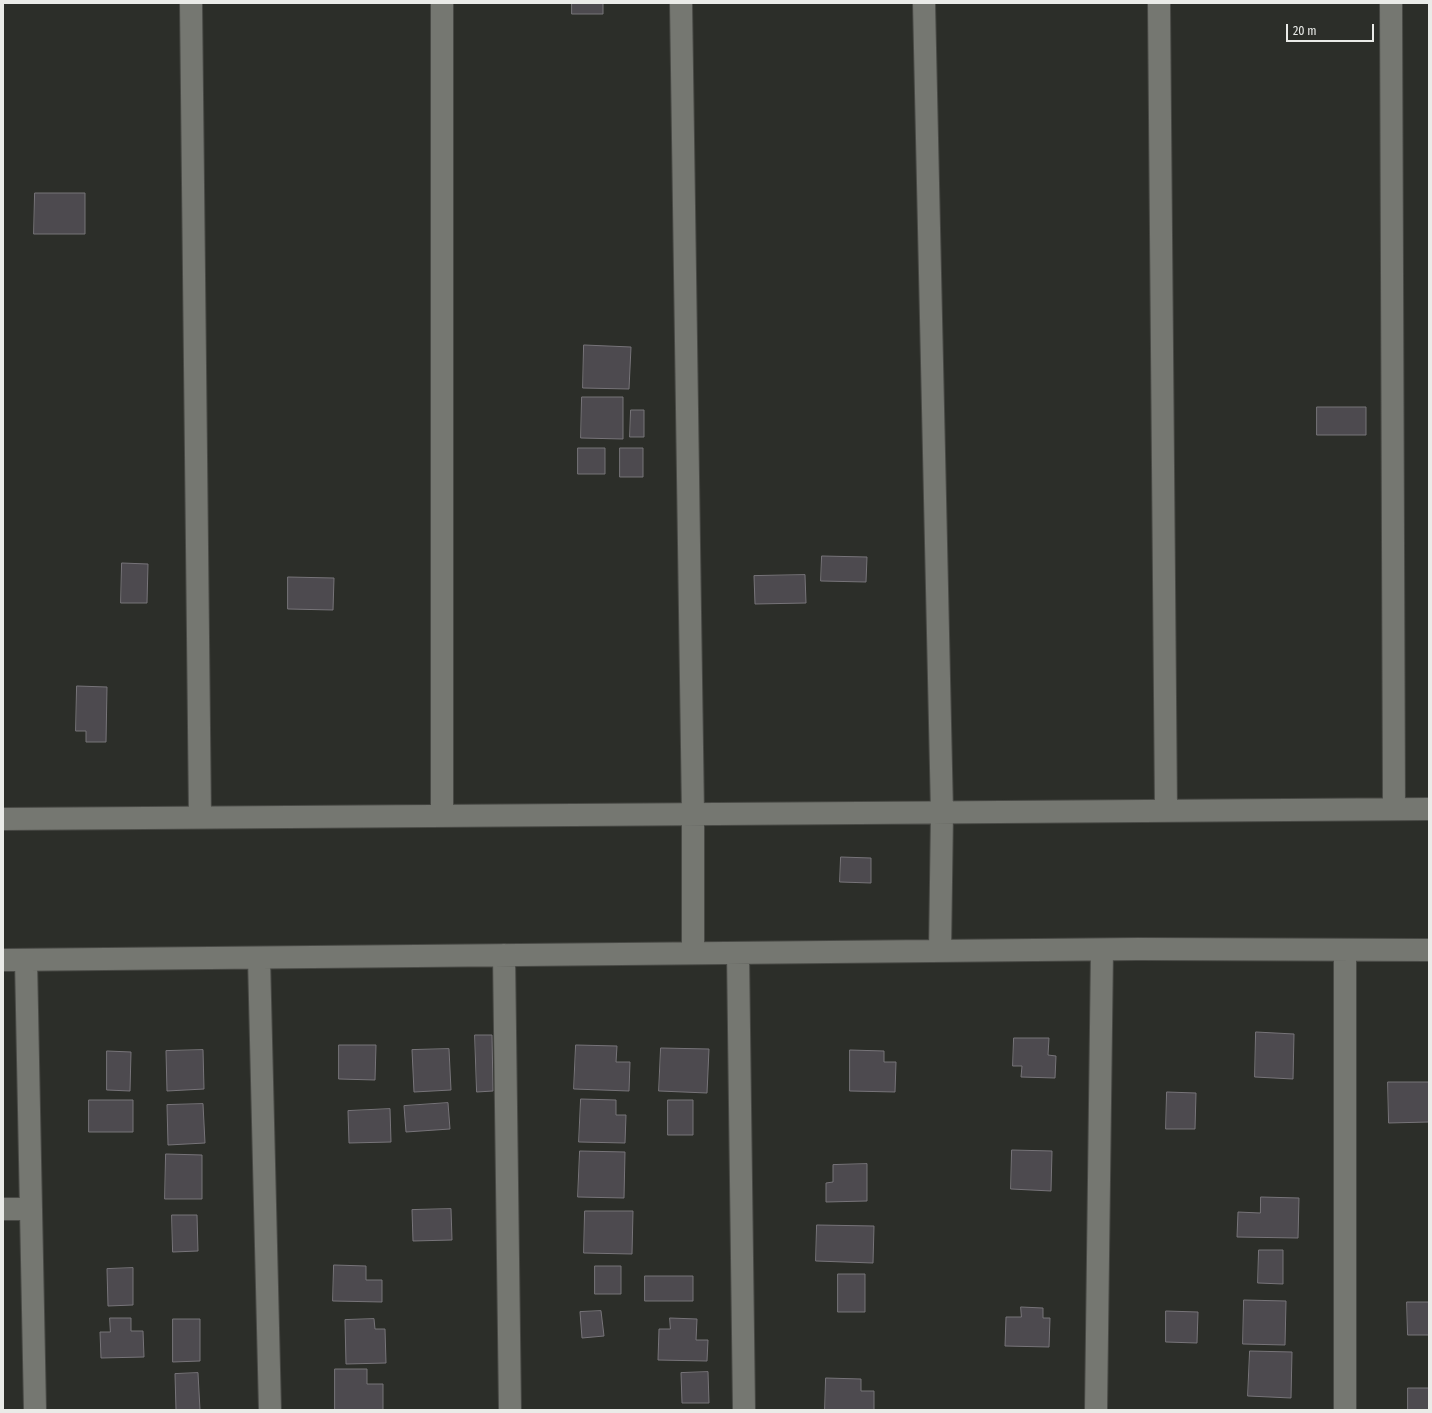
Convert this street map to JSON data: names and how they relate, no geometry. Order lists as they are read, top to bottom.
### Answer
{
  "scale_bar": "20 m"
}
